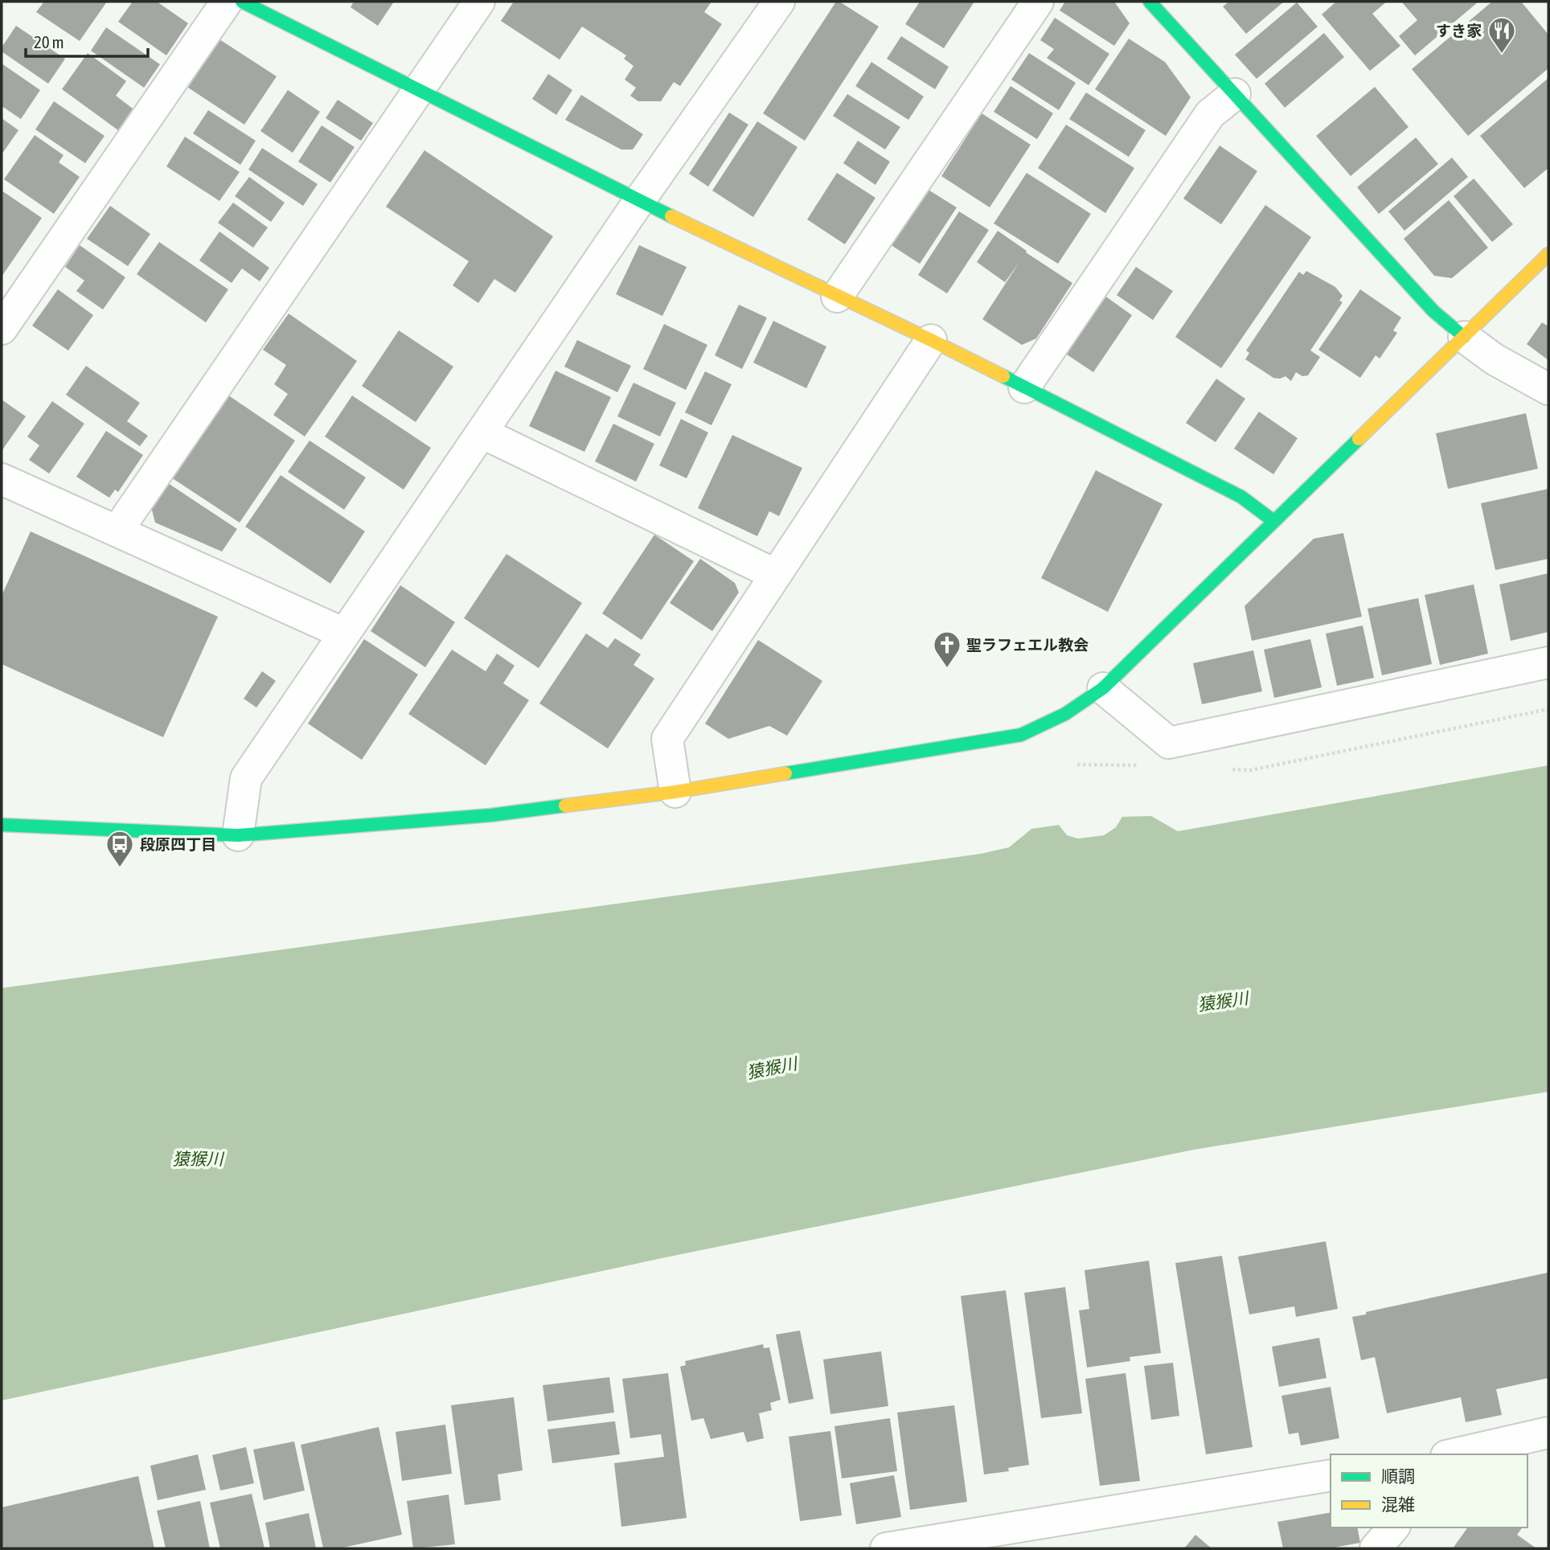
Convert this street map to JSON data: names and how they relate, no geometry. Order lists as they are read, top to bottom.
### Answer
{
  "water": ["猿猴川"],
  "places": {
    "restaurant": ["すき家"],
    "church": ["聖ラフェエル教会"],
    "bus stop": ["段原四丁目"]
  },
  "legend": ["順調", "混雑"],
  "scale_bar": "20 m"
}
